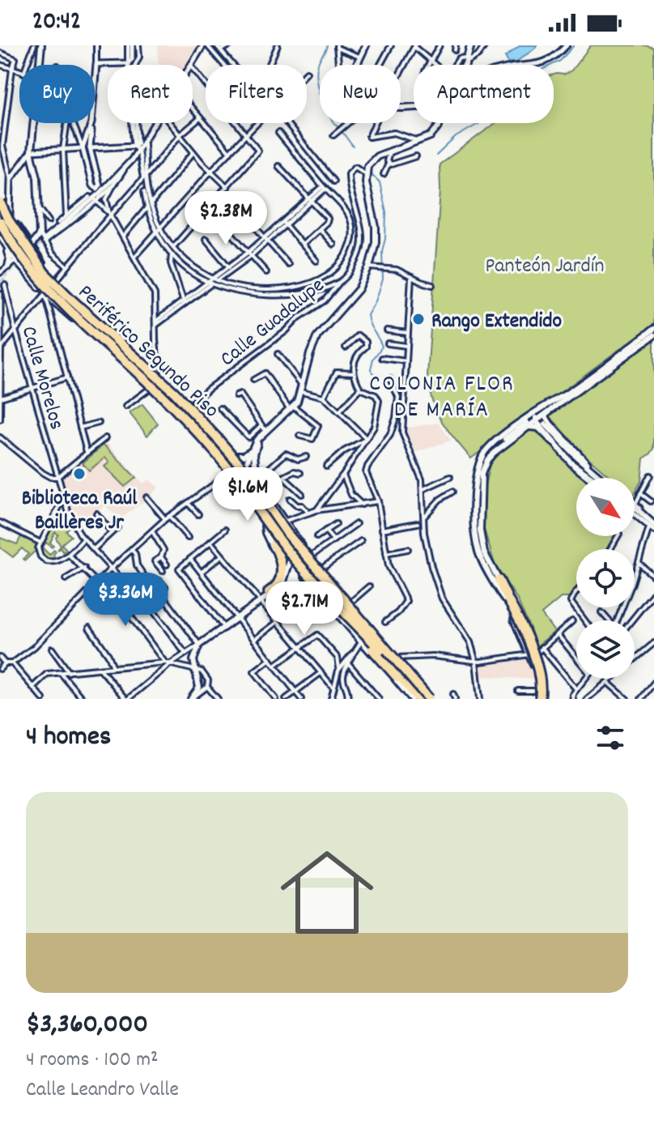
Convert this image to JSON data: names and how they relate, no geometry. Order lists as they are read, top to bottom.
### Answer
{
  "streets": {
    "highway": ["Periférico Segundo Piso"],
    "street": ["Calle Guadalupe", "Calle Morelos"]
  },
  "districts": ["COLONIA FLOR DE MARÍA"],
  "parks": ["Panteón Jardín"],
  "places": ["Rango Extendido", "Biblioteca Raúl Baillères Jr"],
  "north": "bottom right",
  "page": {
    "status": "20:42",
    "chip": [
      "Buy",
      "Rent",
      "Filters",
      "New",
      "Apartment"
    ],
    "price": [
      "$2.38M",
      "$1.6M",
      "$3.36M",
      "$2.71M"
    ],
    "heading": "4 homes",
    "list": [
      {
        "name": "$3,360,000",
        "note": "4 rooms · 100 m² · Calle Leandro Valle"
      }
    ]
  }
}
